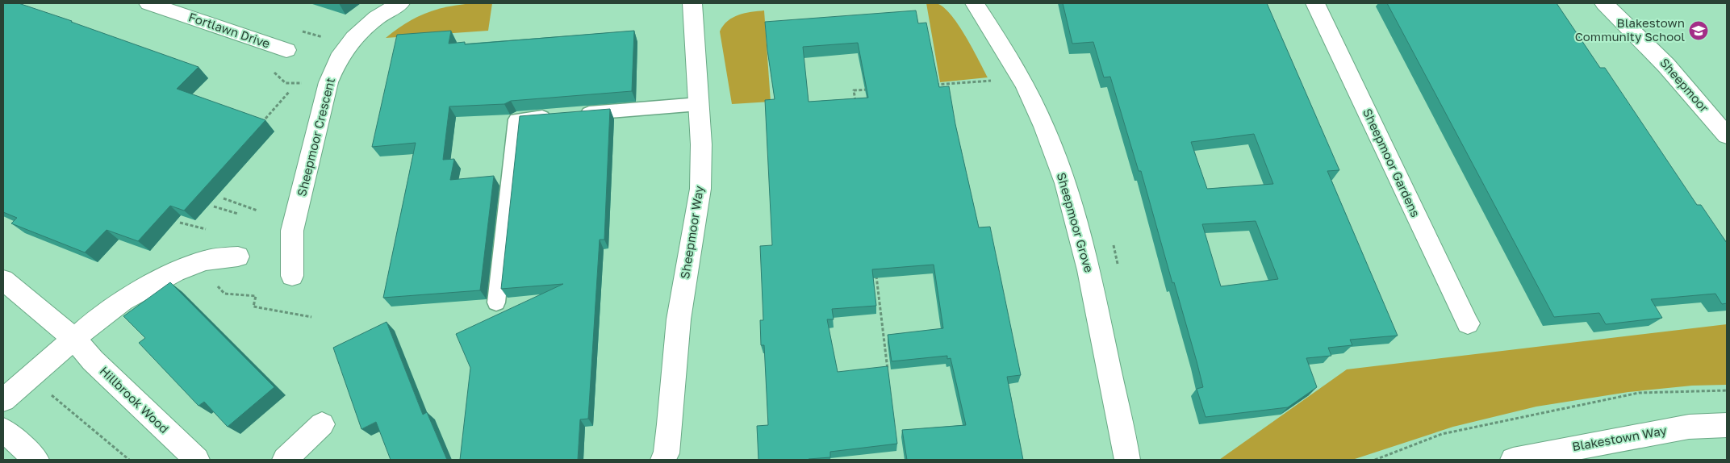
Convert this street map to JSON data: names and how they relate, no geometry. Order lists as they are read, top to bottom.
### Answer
{
  "streets": {
    "street": [
      "Fortlawn Drive",
      "Sheepmoor",
      "Sheepmoor Crescent",
      "Sheepmoor Gardens",
      "Sheepmoor Grove",
      "Sheepmoor Way",
      "Hillbrook Wood",
      "Blakestown Way"
    ]
  },
  "places": {
    "school or university": ["Blakestown Community School"]
  }
}
